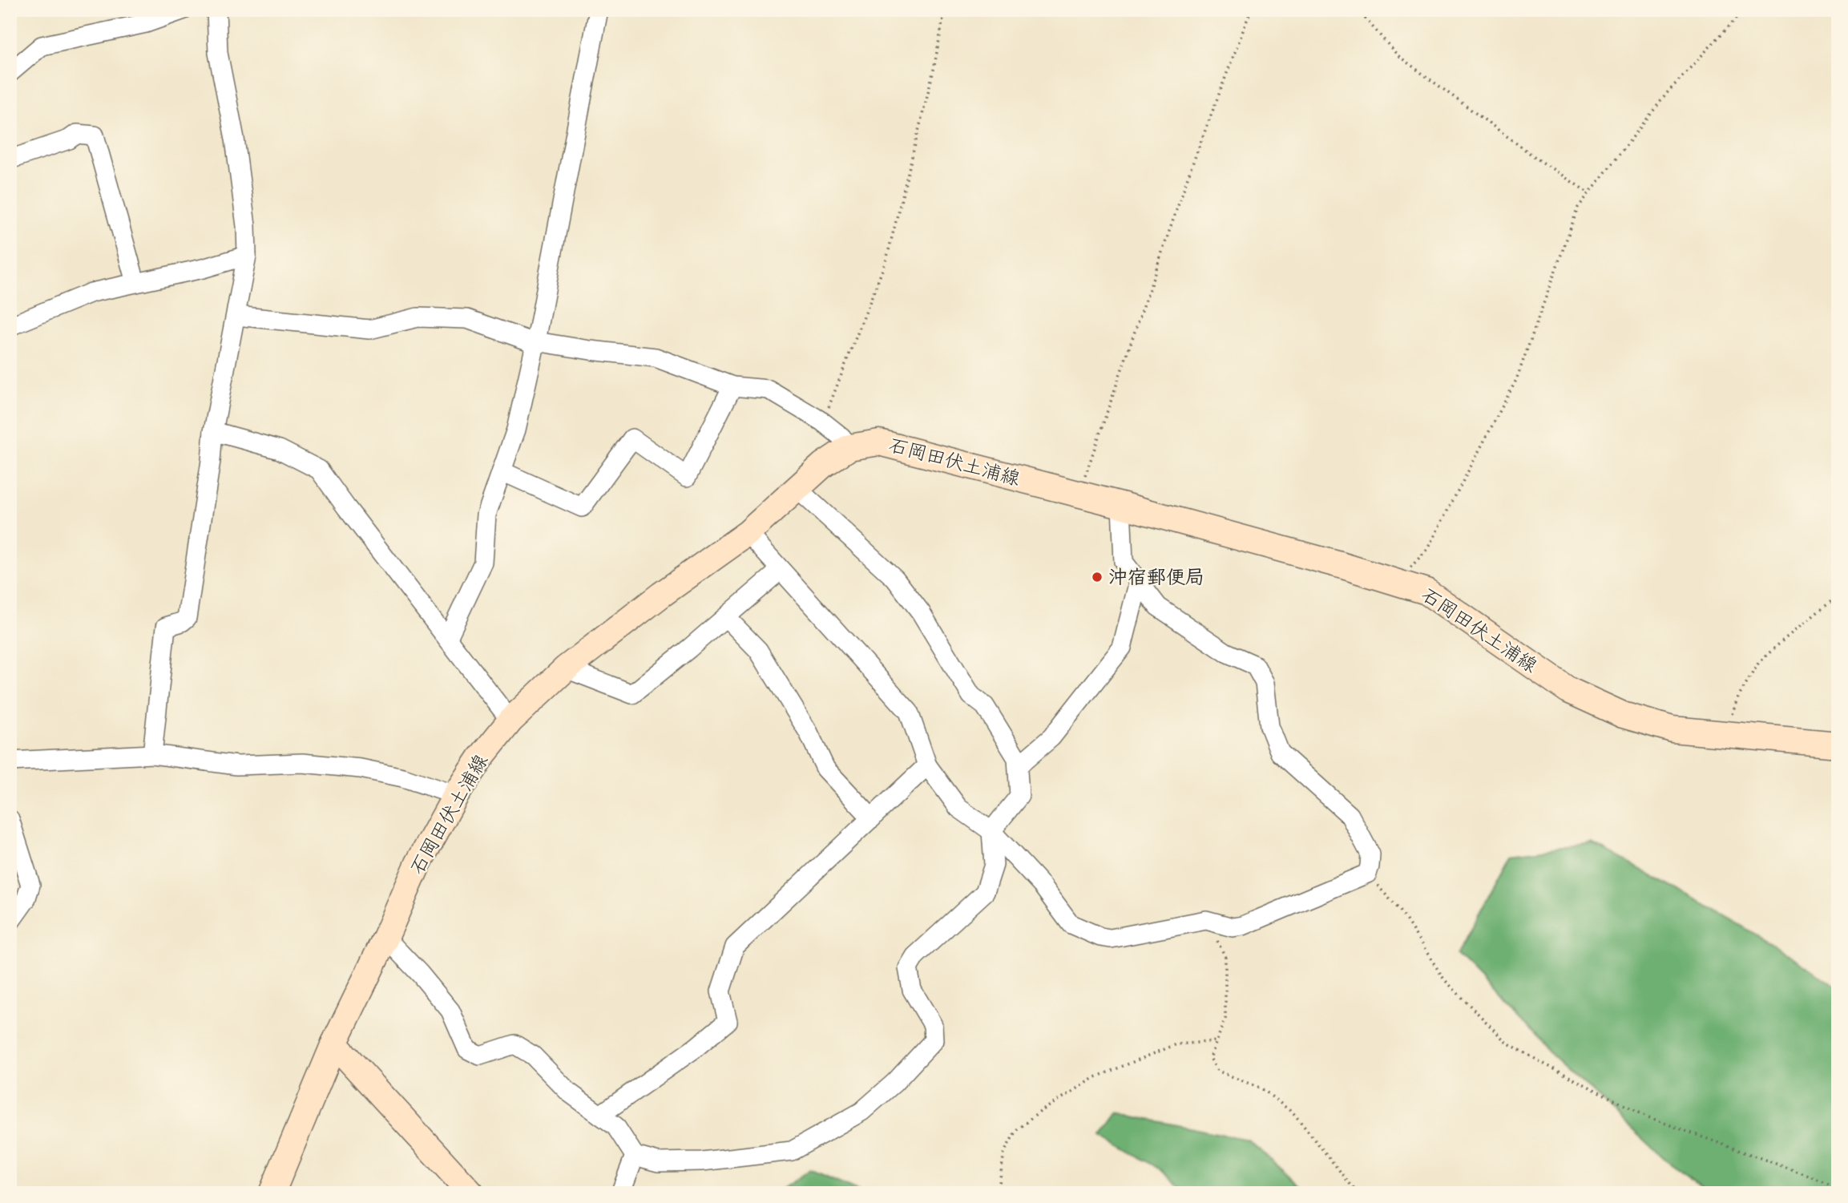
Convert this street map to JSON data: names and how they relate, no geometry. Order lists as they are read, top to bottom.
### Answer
{
  "streets": {
    "main road": ["石岡田伏土浦線"]
  },
  "places": ["沖宿郵便局"]
}
